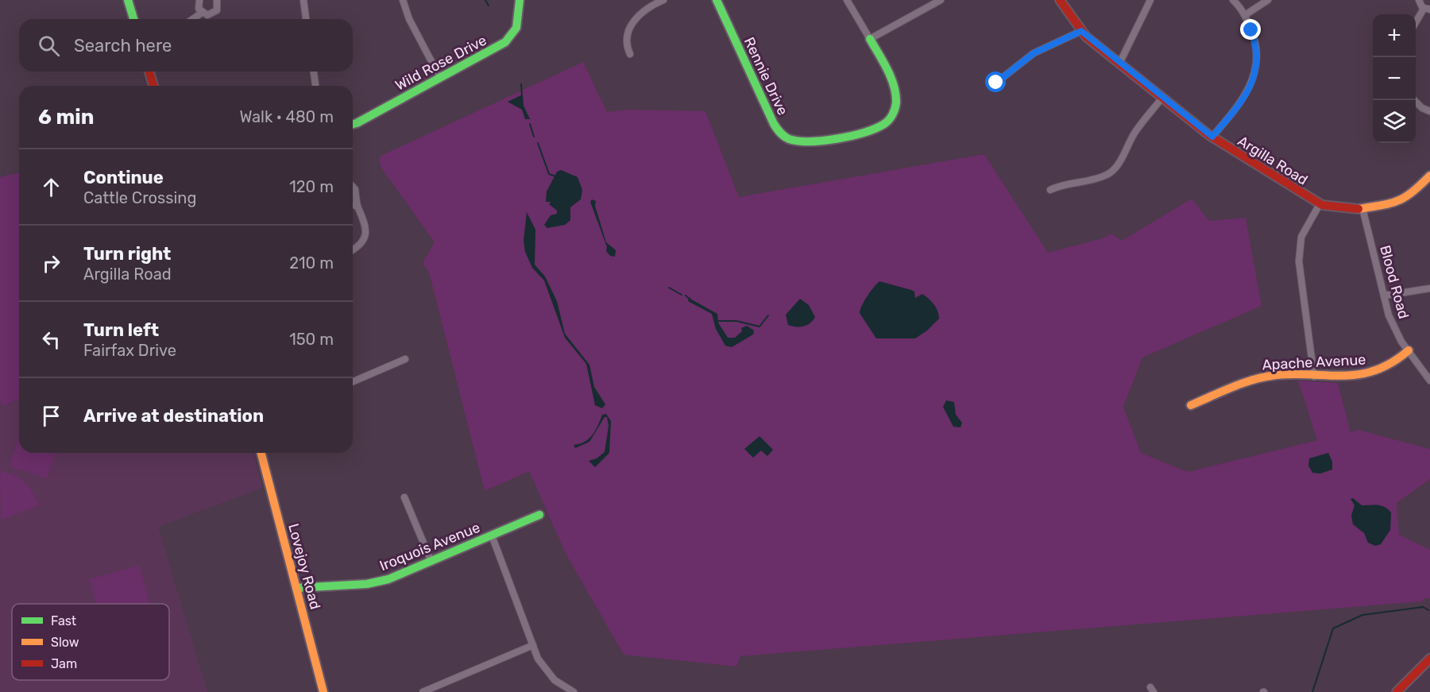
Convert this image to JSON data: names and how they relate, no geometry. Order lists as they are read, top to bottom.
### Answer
{
  "streets": {
    "street": [
      "Wild Rose Drive",
      "Rennie Drive",
      "Argilla Road",
      "Blood Road",
      "Apache Avenue",
      "Iroquois Avenue",
      "Lovejoy Road"
    ]
  },
  "crossings": [
    ["Argilla Road", "Blood Road"],
    ["Blood Road", "Apache Avenue"],
    ["Iroquois Avenue", "Lovejoy Road"]
  ],
  "legend": ["Fast", "Slow", "Jam"],
  "page": {
    "map_buttons": ["+", "−"],
    "search": "Search here",
    "heading": ["6 min", "Walk · 480 m"],
    "list": [
      ["Continue", "Cattle Crossing", "120 m"],
      ["Turn right", "Argilla Road", "210 m"],
      ["Turn left", "Fairfax Drive", "150 m"],
      "Arrive at destination"
    ]
  }
}
